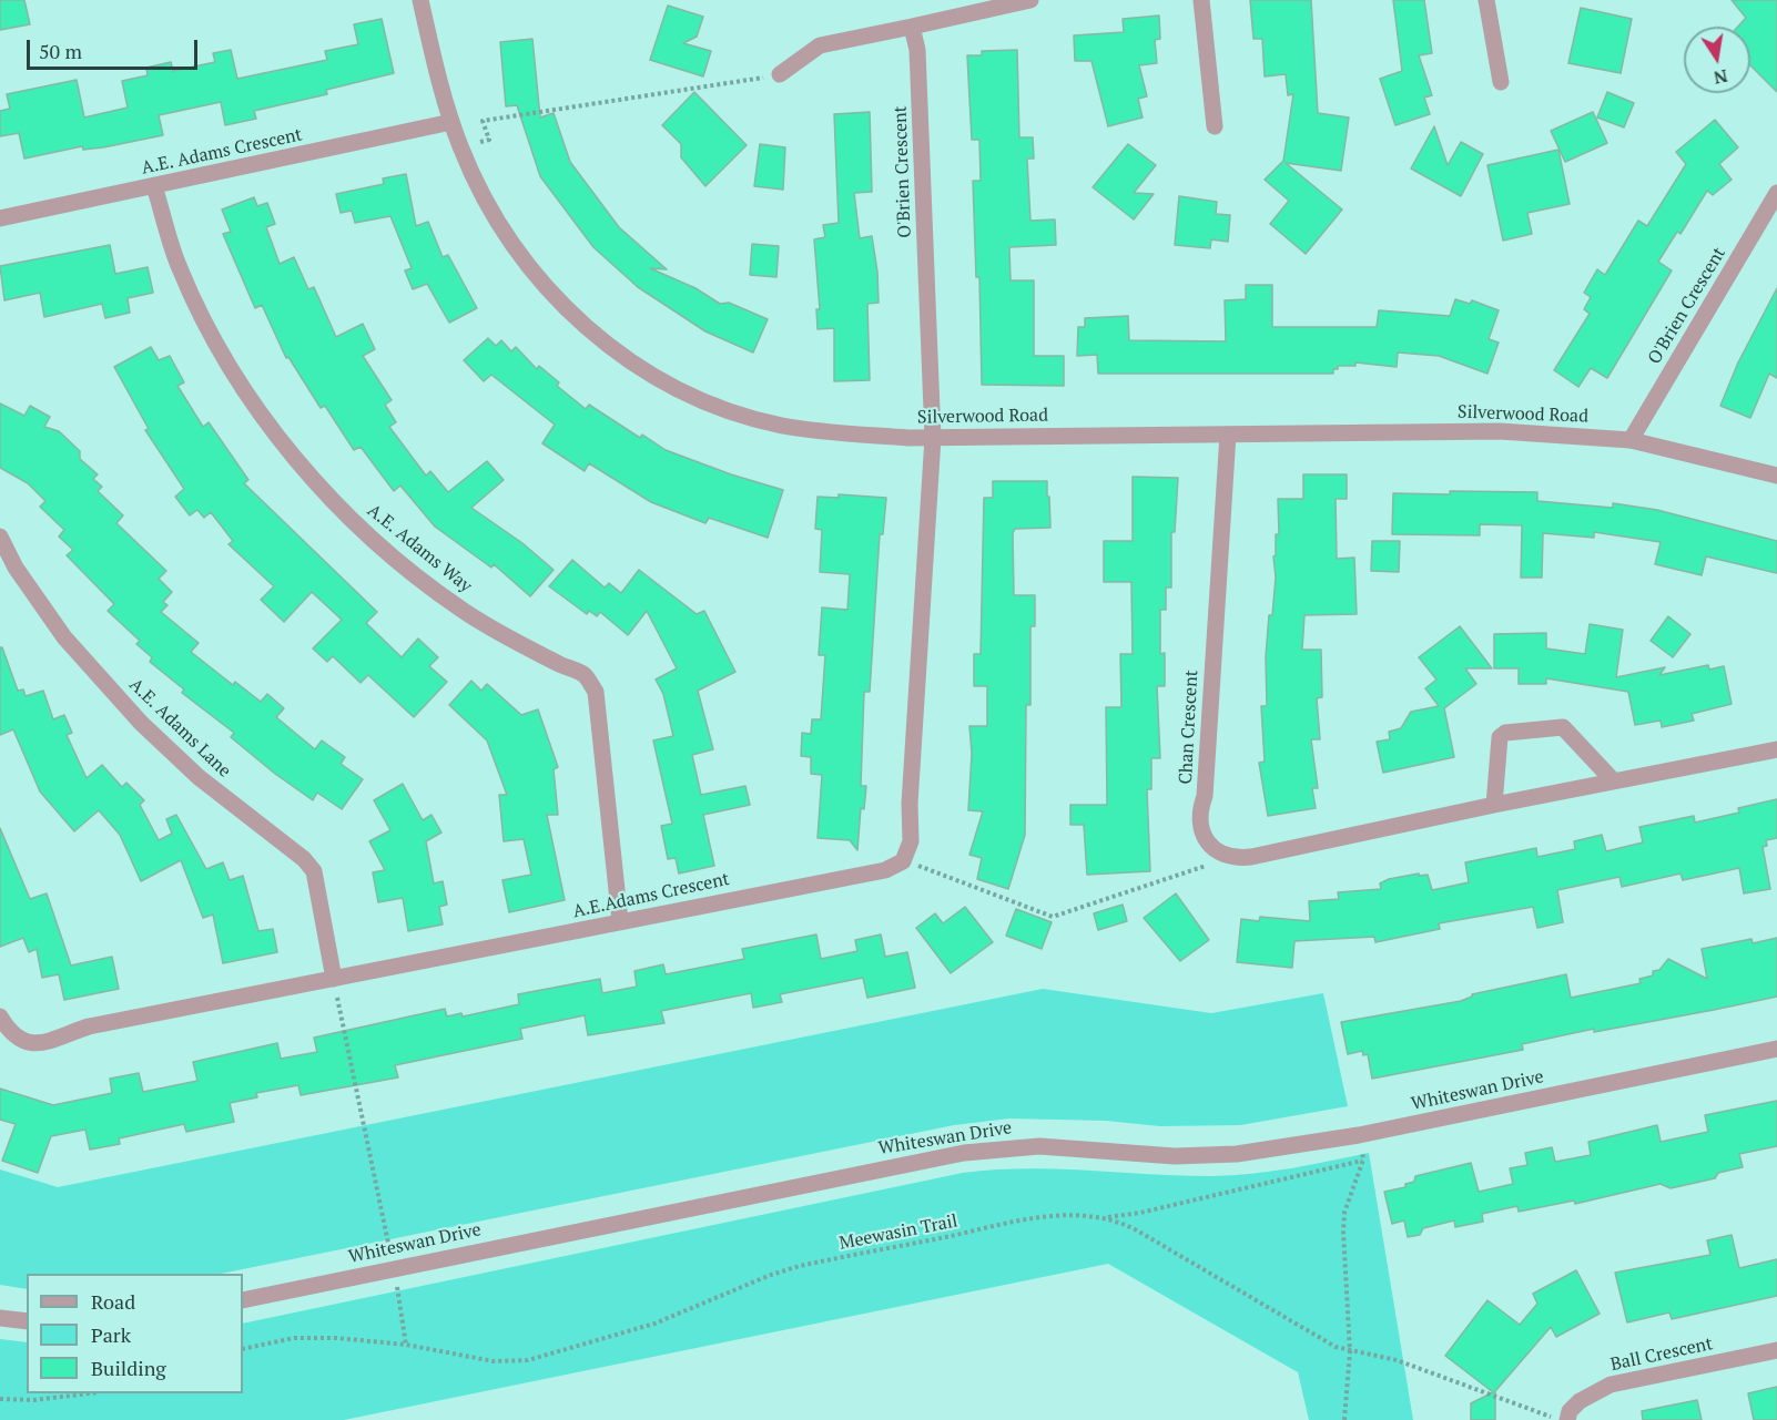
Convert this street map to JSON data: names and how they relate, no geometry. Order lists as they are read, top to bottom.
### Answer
{
  "streets": {
    "street": [
      "A.E. Adams Crescent",
      "O'Brien Crescent",
      "Silverwood Road",
      "A.E. Adams Way",
      "Chan Crescent",
      "A.E. Adams Lane",
      "A.E.Adams Crescent",
      "Whiteswan Drive",
      "Ball Crescent"
    ],
    "path": ["Meewasin Trail"]
  },
  "crossings": [
    ["A.E. Adams Crescent", "Silverwood Road"],
    ["A.E. Adams Crescent", "A.E. Adams Way"],
    ["O'Brien Crescent", "Silverwood Road"],
    ["O'Brien Crescent", "A.E.Adams Crescent"],
    ["Silverwood Road", "Chan Crescent"],
    ["Silverwood Road", "A.E.Adams Crescent"],
    ["A.E. Adams Way", "A.E.Adams Crescent"],
    ["A.E. Adams Lane", "A.E.Adams Crescent"]
  ],
  "legend": ["Road", "Park", "Building"],
  "scale_bar": "50 m",
  "north": "bottom"
}
